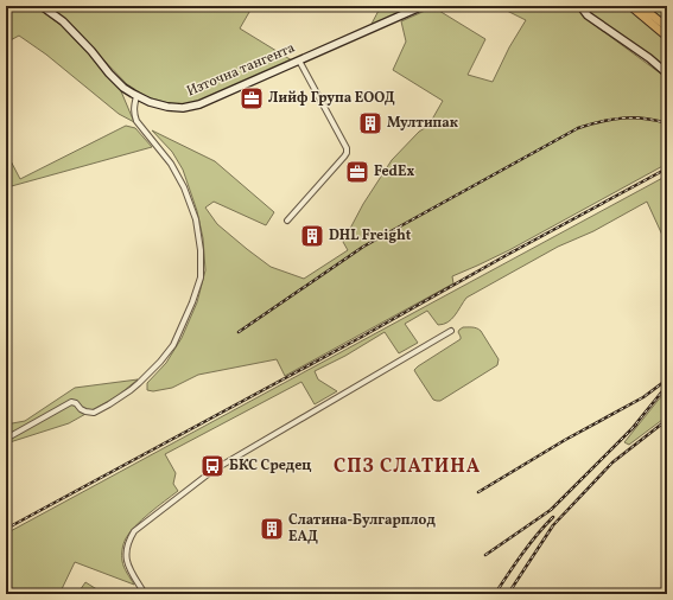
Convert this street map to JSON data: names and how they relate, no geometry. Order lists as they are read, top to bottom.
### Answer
{
  "streets": {
    "street": ["Източна тангента"]
  },
  "districts": ["СПЗ СЛАТИНА"],
  "places": {
    "office": ["Лийф Група ЕООД", "FedEx"],
    "building": ["Мултипак", "DHL Freight", "Слатина-Булгарплод ЕАД"],
    "bus stop": ["БКС Средец"]
  }
}
